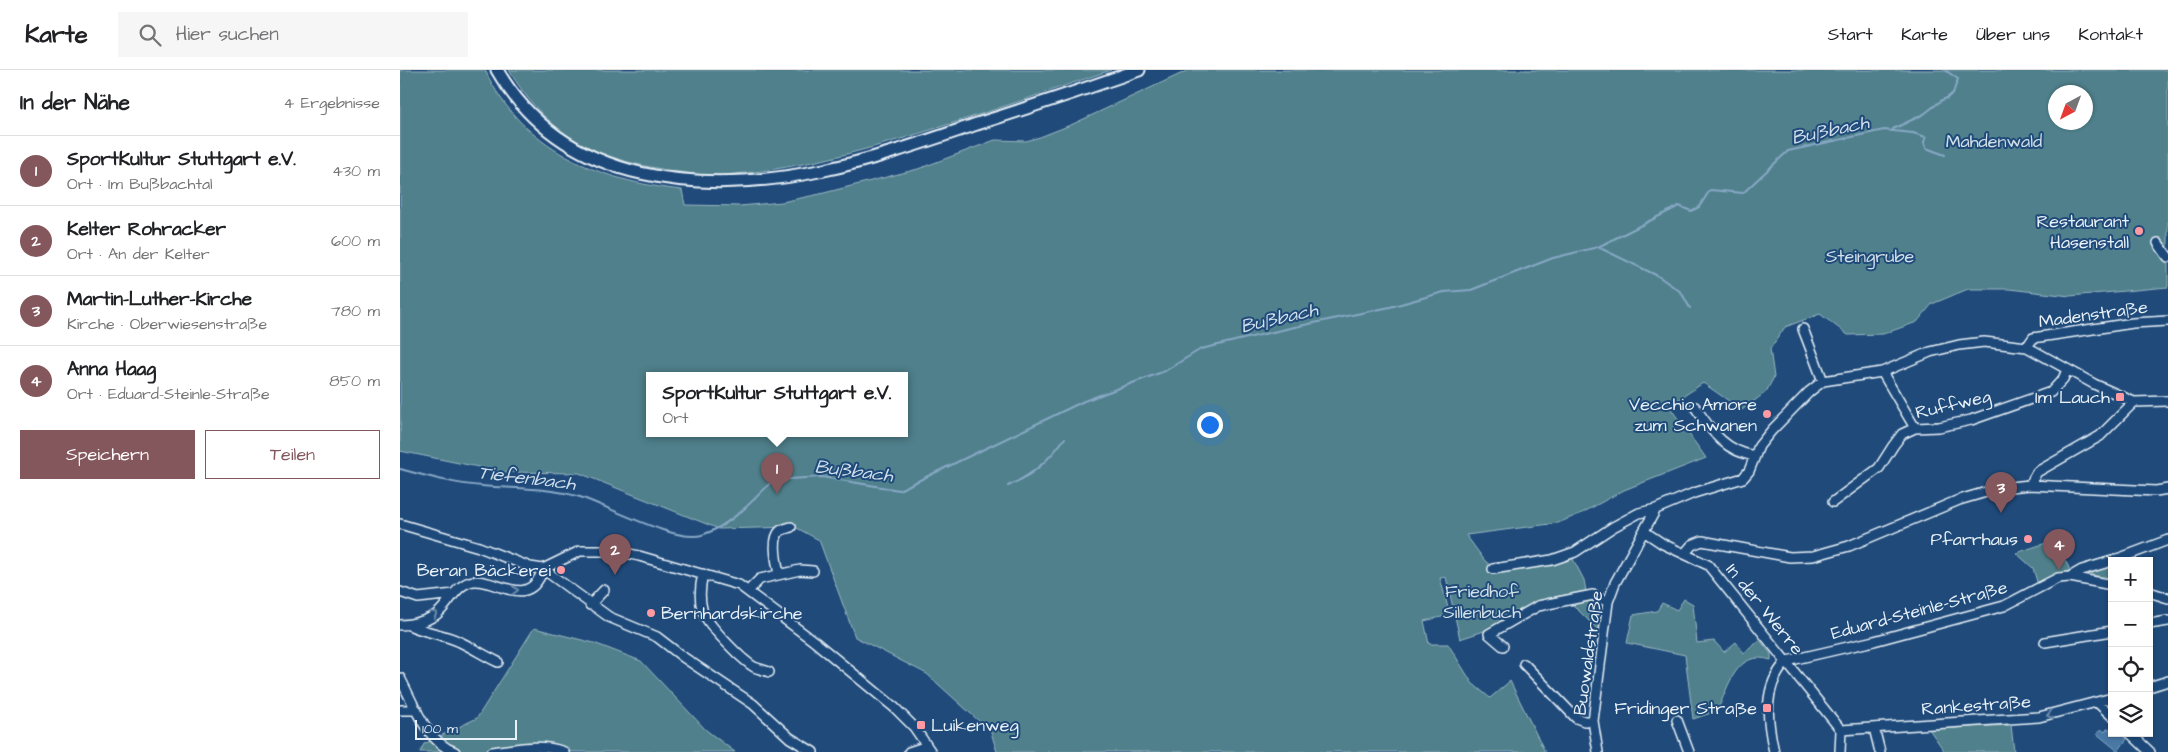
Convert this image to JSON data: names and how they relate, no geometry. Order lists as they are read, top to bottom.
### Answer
{
  "streets": {
    "street": [
      "Madenstraße",
      "Ruffweg",
      "In der Werre",
      "Eduard-Steinle-Straße",
      "Buowaldstraße",
      "Rankestraße"
    ]
  },
  "crossings": [
    ["In der Werre", "Eduard-Steinle-Straße"],
    ["In der Werre", "Buowaldstraße"],
    ["In der Werre", "Rankestraße"]
  ],
  "one_way": ["Rankestraße"],
  "water": ["Bußbach", "Tiefenbach"],
  "parks": ["Mahdenwald", "Steingrube", "Friedhof Sillenbuch"],
  "places": {
    "other": [
      "Restaurant Hasenstall",
      "Vecchio Amore zum Schwanen",
      "Pfarrhaus",
      "Beran Bäckerei",
      "Bernhardskirche"
    ],
    "transit": ["Im Lauch", "Fridinger Straße", "Luikenweg"]
  },
  "scale_bar": "100 m",
  "north": "bottom left",
  "page": {
    "header": "Karte",
    "search": "Hier suchen",
    "nav": [
      "Start",
      "Karte",
      "Über uns",
      "Kontakt"
    ],
    "heading": ["In der Nähe", "4 Ergebnisse"],
    "list": [
      {
        "mark": "1",
        "name": "SportKultur Stuttgart e.V.",
        "note": "Ort · Im Bußbachtal",
        "value": "430 m"
      },
      {
        "mark": "2",
        "name": "Kelter Rohracker",
        "note": "Ort · An der Kelter",
        "value": "600 m"
      },
      {
        "mark": "3",
        "name": "Martin-Luther-Kirche",
        "note": "Kirche · Oberwiesenstraße",
        "value": "780 m"
      },
      {
        "mark": "4",
        "name": "Anna Haag",
        "note": "Ort · Eduard-Steinle-Straße",
        "value": "850 m"
      }
    ],
    "popup": ["SportKultur Stuttgart e.V.", "Ort"],
    "buttons": ["Speichern", "Teilen"],
    "pins": [
      "1",
      "3",
      "4",
      "2"
    ],
    "map_buttons": ["+", "−"],
    "scale": "100 m"
  }
}
